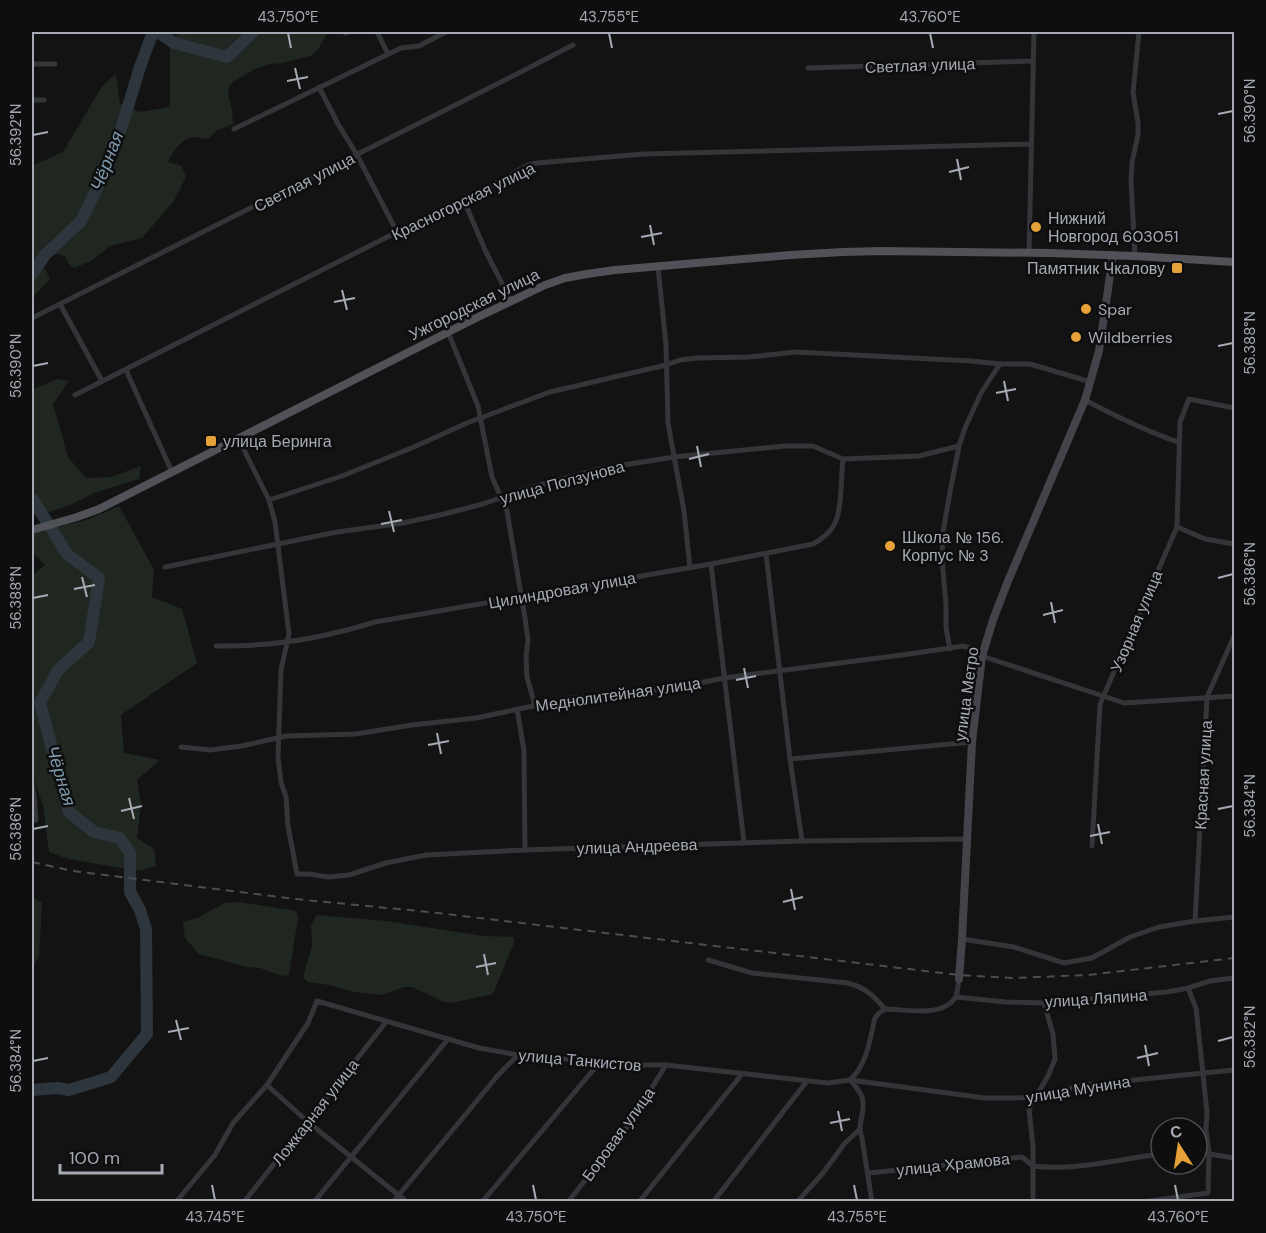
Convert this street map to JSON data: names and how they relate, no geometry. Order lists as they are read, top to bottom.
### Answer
{
  "streets": {
    "main road": ["Ужгородская улица"],
    "street": [
      "Светлая улица",
      "Красногорская улица",
      "улица Ползунова",
      "Цилиндровая улица",
      "Узорная улица",
      "Меднолитейная улица",
      "улица Метро",
      "Красная улица",
      "улица Андреева",
      "улица Ляпина",
      "улица Танкистов",
      "улица Мунина",
      "Ложкарная улица",
      "Боровая улица",
      "улица Храмова"
    ]
  },
  "crossings": [
    ["Ужгородская улица", "улица Метро"],
    ["улица Ползунова", "Цилиндровая улица"],
    ["улица Ползунова", "улица Метро"],
    ["Узорная улица", "Меднолитейная улица"],
    ["Меднолитейная улица", "улица Метро"],
    ["Меднолитейная улица", "Красная улица"],
    ["Меднолитейная улица", "улица Андреева"],
    ["улица Метро", "улица Андреева"],
    ["улица Танкистов", "улица Мунина"],
    ["улица Танкистов", "Ложкарная улица"],
    ["улица Танкистов", "Боровая улица"]
  ],
  "water": ["Чёрная"],
  "places": {
    "other": [
      "Нижний Новгород 603051",
      "Spar",
      "Wildberries",
      "Школа № 156. Корпус № 3"
    ],
    "transit": ["Памятник Чкалову", "улица Беринга"]
  },
  "scale_bar": "100 m",
  "north": "top",
  "coordinates": [
    "43.750°E",
    "43.755°E",
    "43.760°E",
    "56.390°N",
    "56.392°N",
    "56.388°N",
    "56.386°N",
    "56.384°N",
    "56.382°N",
    "43.745°E"
  ]
}
